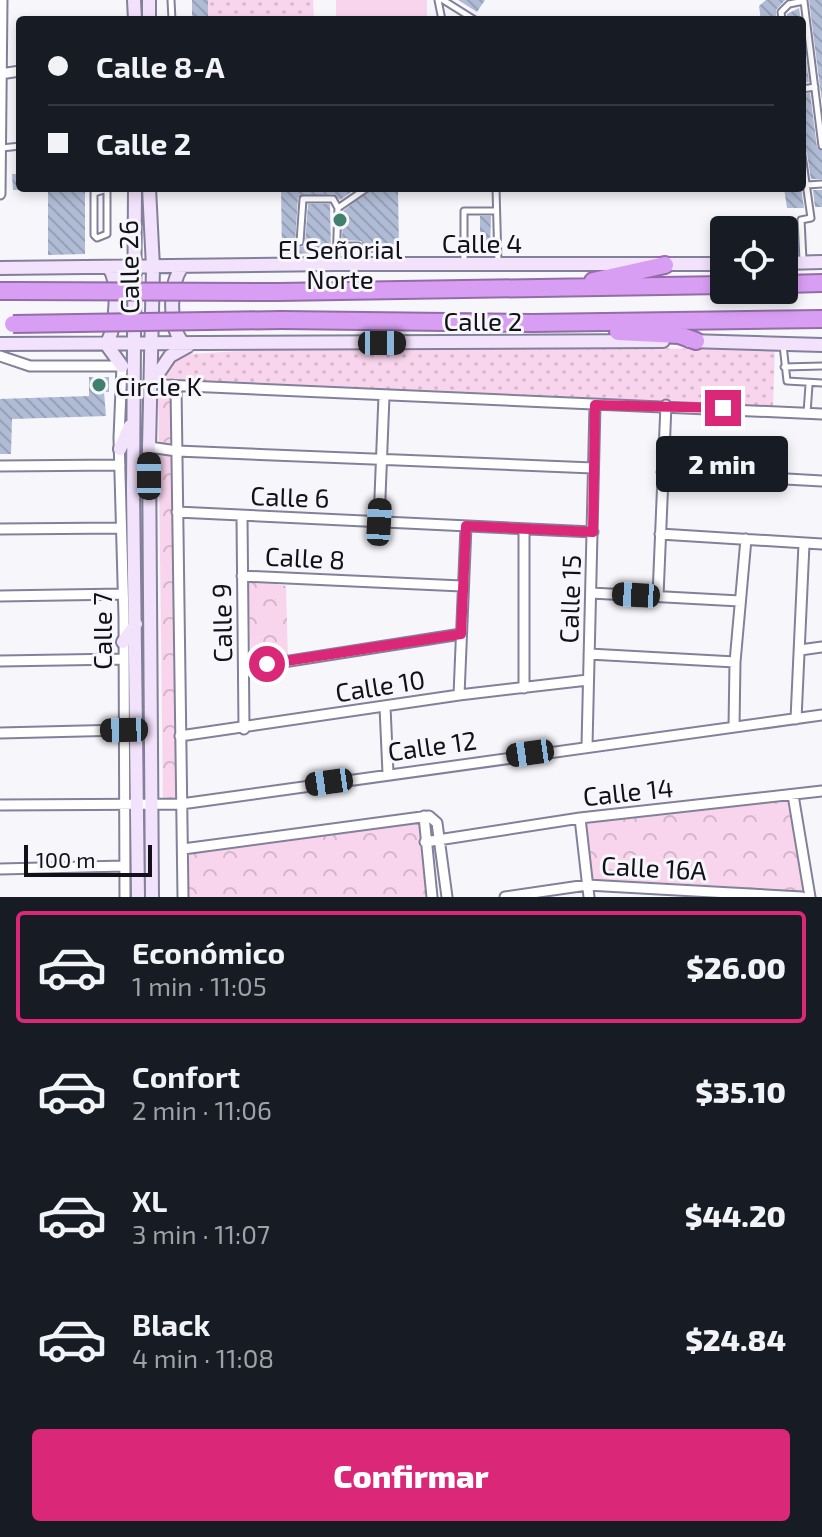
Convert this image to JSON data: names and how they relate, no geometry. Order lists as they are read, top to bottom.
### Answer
{
  "streets": {
    "main road": ["Calle 4", "Calle 26", "Calle 2"],
    "street": [
      "Calle 6",
      "Calle 8",
      "Calle 15",
      "Calle 9",
      "Calle 7",
      "Calle 10",
      "Calle 12",
      "Calle 14",
      "Calle 16A"
    ]
  },
  "crossings": [
    ["Calle 4", "Calle 26"],
    ["Calle 26", "Calle 2"],
    ["Calle 26", "Calle 12"],
    ["Calle 6", "Calle 15"],
    ["Calle 6", "Calle 9"],
    ["Calle 8", "Calle 9"],
    ["Calle 15", "Calle 10"],
    ["Calle 15", "Calle 12"],
    ["Calle 9", "Calle 10"],
    ["Calle 7", "Calle 12"]
  ],
  "places": ["El Señorial Norte", "Circle K"],
  "scale_bar": "100 m",
  "page": {
    "banner": ["Calle 8-A", "Calle 2"],
    "bubble": "2 min",
    "scale": "100 m",
    "list": [
      {
        "name": "Económico",
        "note": "1 min · 11:05",
        "value": "$26.00"
      },
      {
        "name": "Confort",
        "note": "2 min · 11:06",
        "value": "$35.10"
      },
      {
        "name": "XL",
        "note": "3 min · 11:07",
        "value": "$44.20"
      },
      {
        "name": "Black",
        "note": "4 min · 11:08",
        "value": "$24.84"
      }
    ],
    "buttons": "Confirmar"
  }
}
